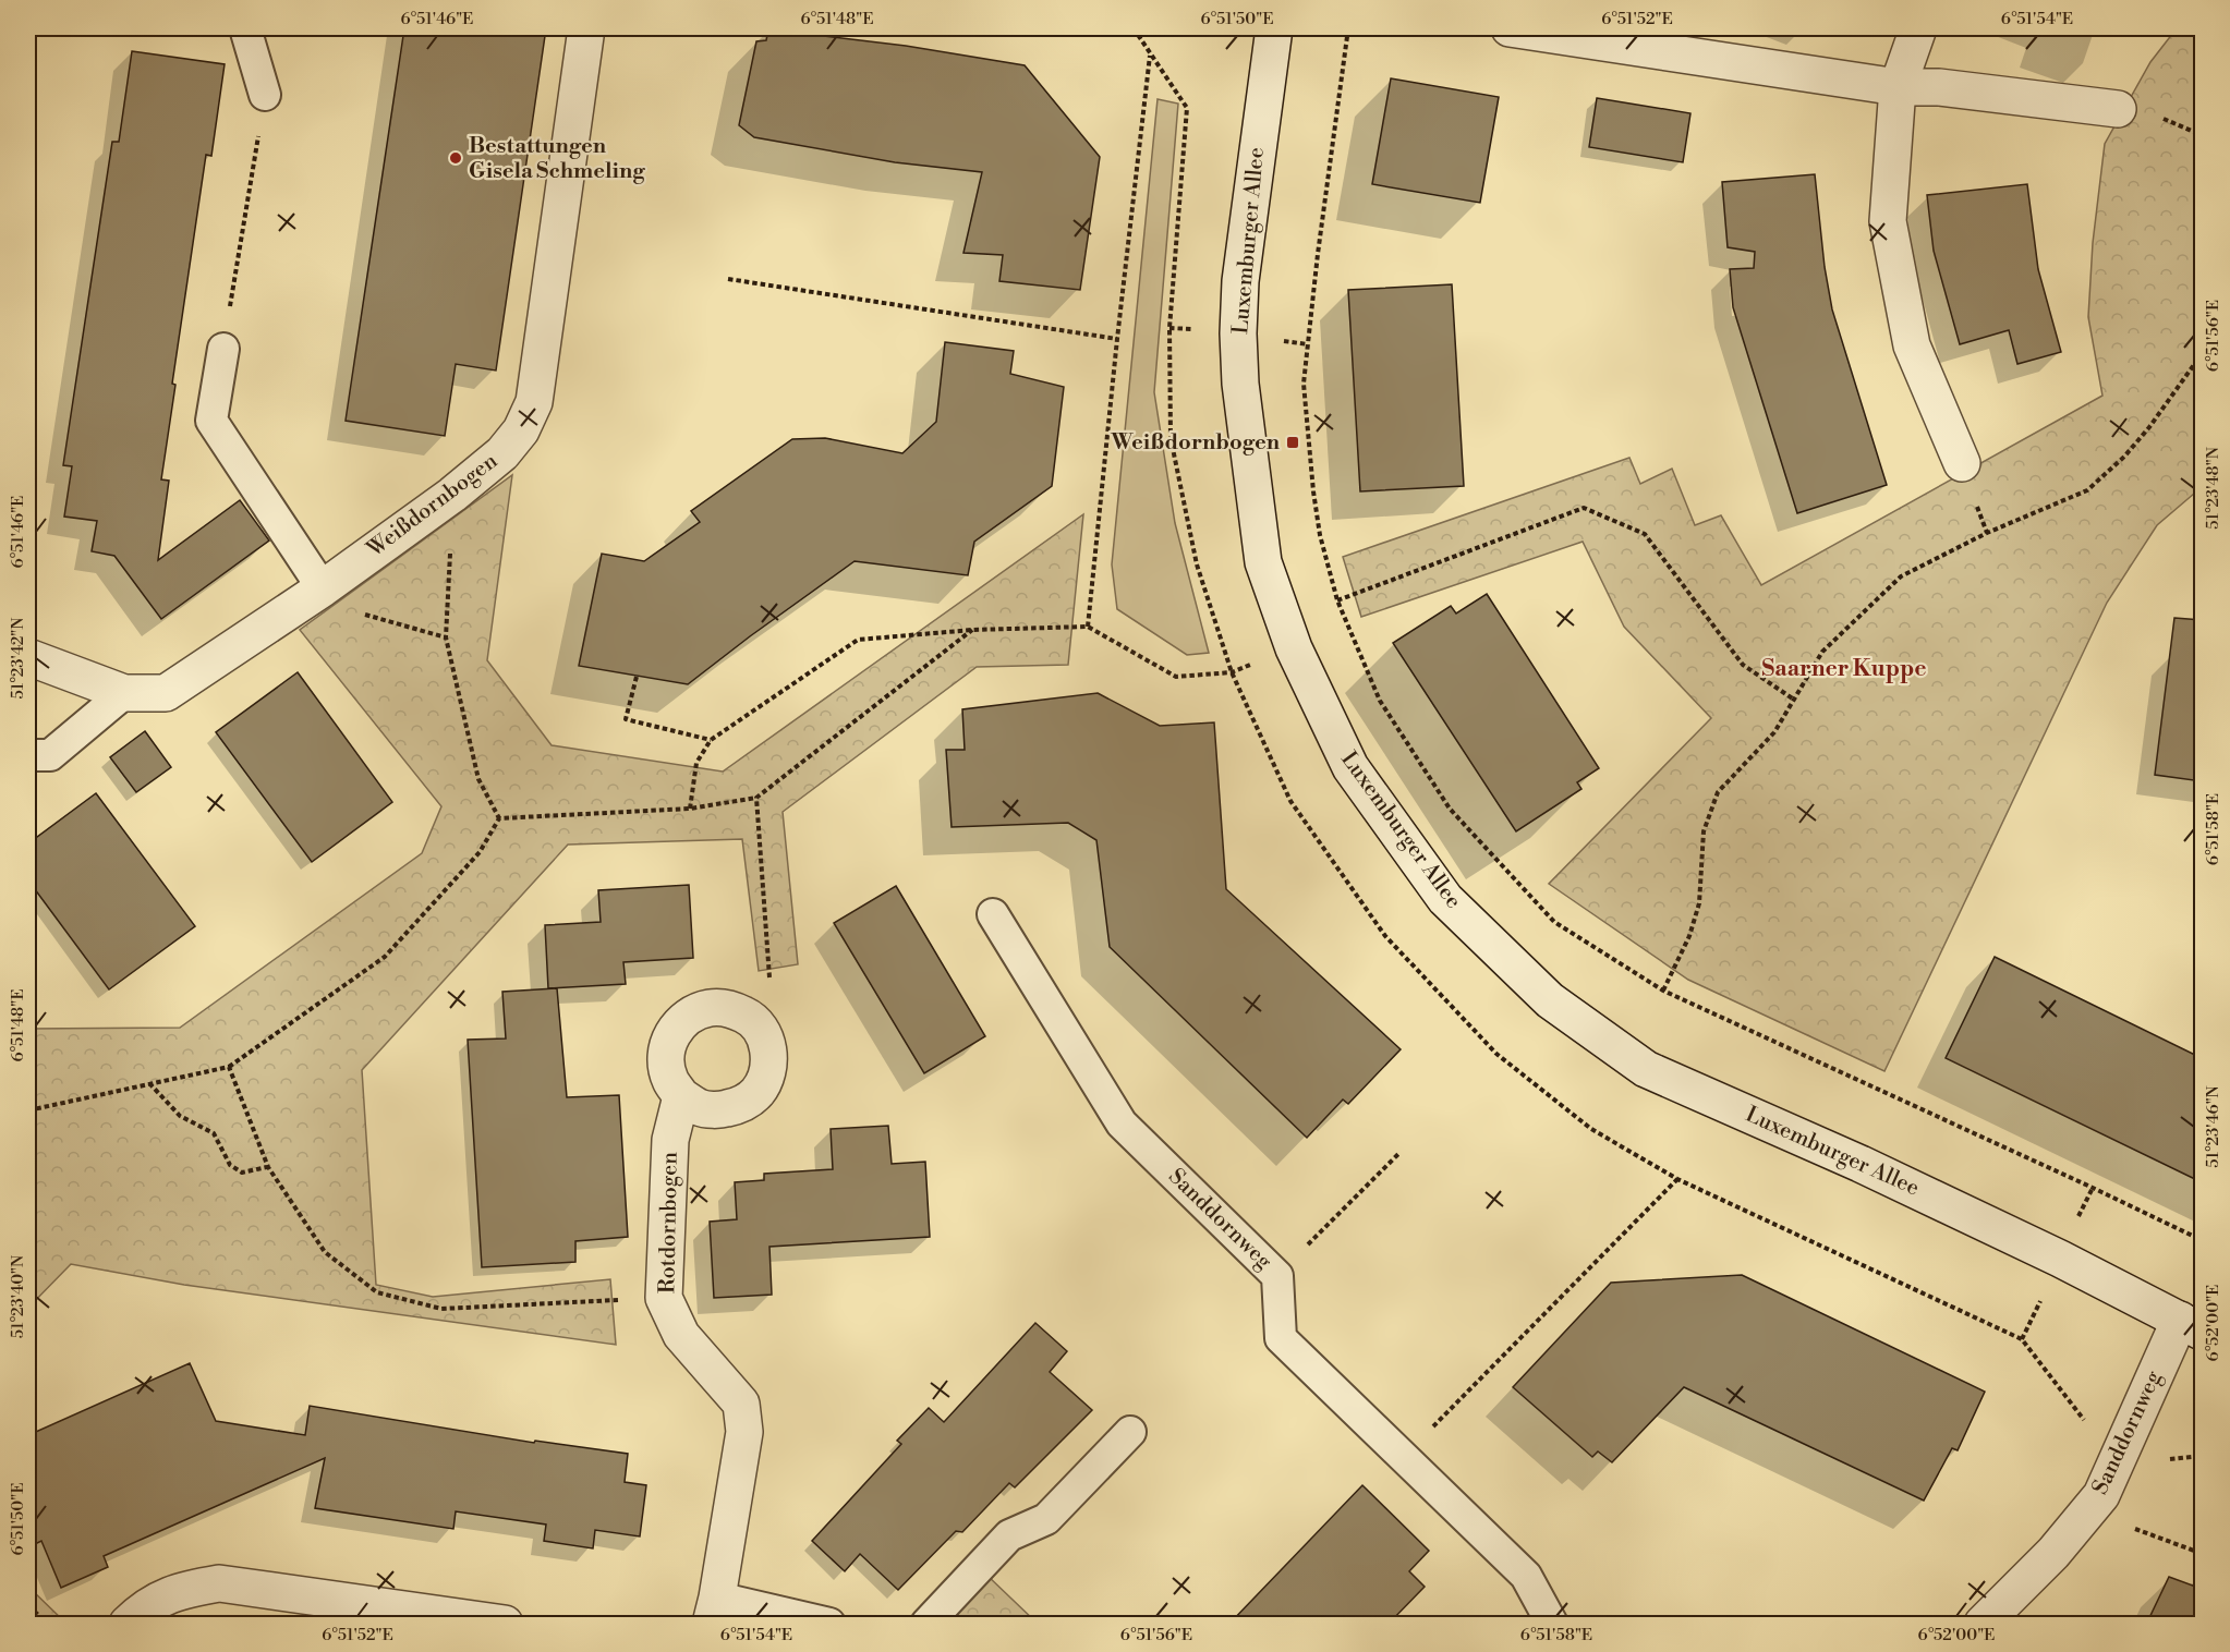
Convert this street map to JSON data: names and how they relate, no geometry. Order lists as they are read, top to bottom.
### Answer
{
  "streets": {
    "street": [
      "Luxemburger Allee",
      "Weißdornbogen",
      "Sanddornweg",
      "Rotdornbogen"
    ]
  },
  "crossings": [
    ["Luxemburger Allee", "Sanddornweg"]
  ],
  "districts": ["Saarner Kuppe"],
  "places": {
    "other": ["Bestattungen Gisela Schmeling"],
    "transit": ["Weißdornbogen"]
  },
  "coordinates": [
    "6°51'46\"E",
    "6°51'48\"E",
    "6°51'50\"E",
    "6°51'52\"E",
    "6°51'54\"E",
    "6°51'56\"E",
    "51°23'48\"N",
    "51°23'42\"N",
    "6°51'58\"E",
    "51°23'46\"N",
    "51°23'40\"N",
    "6°52'00\"E"
  ]
}
